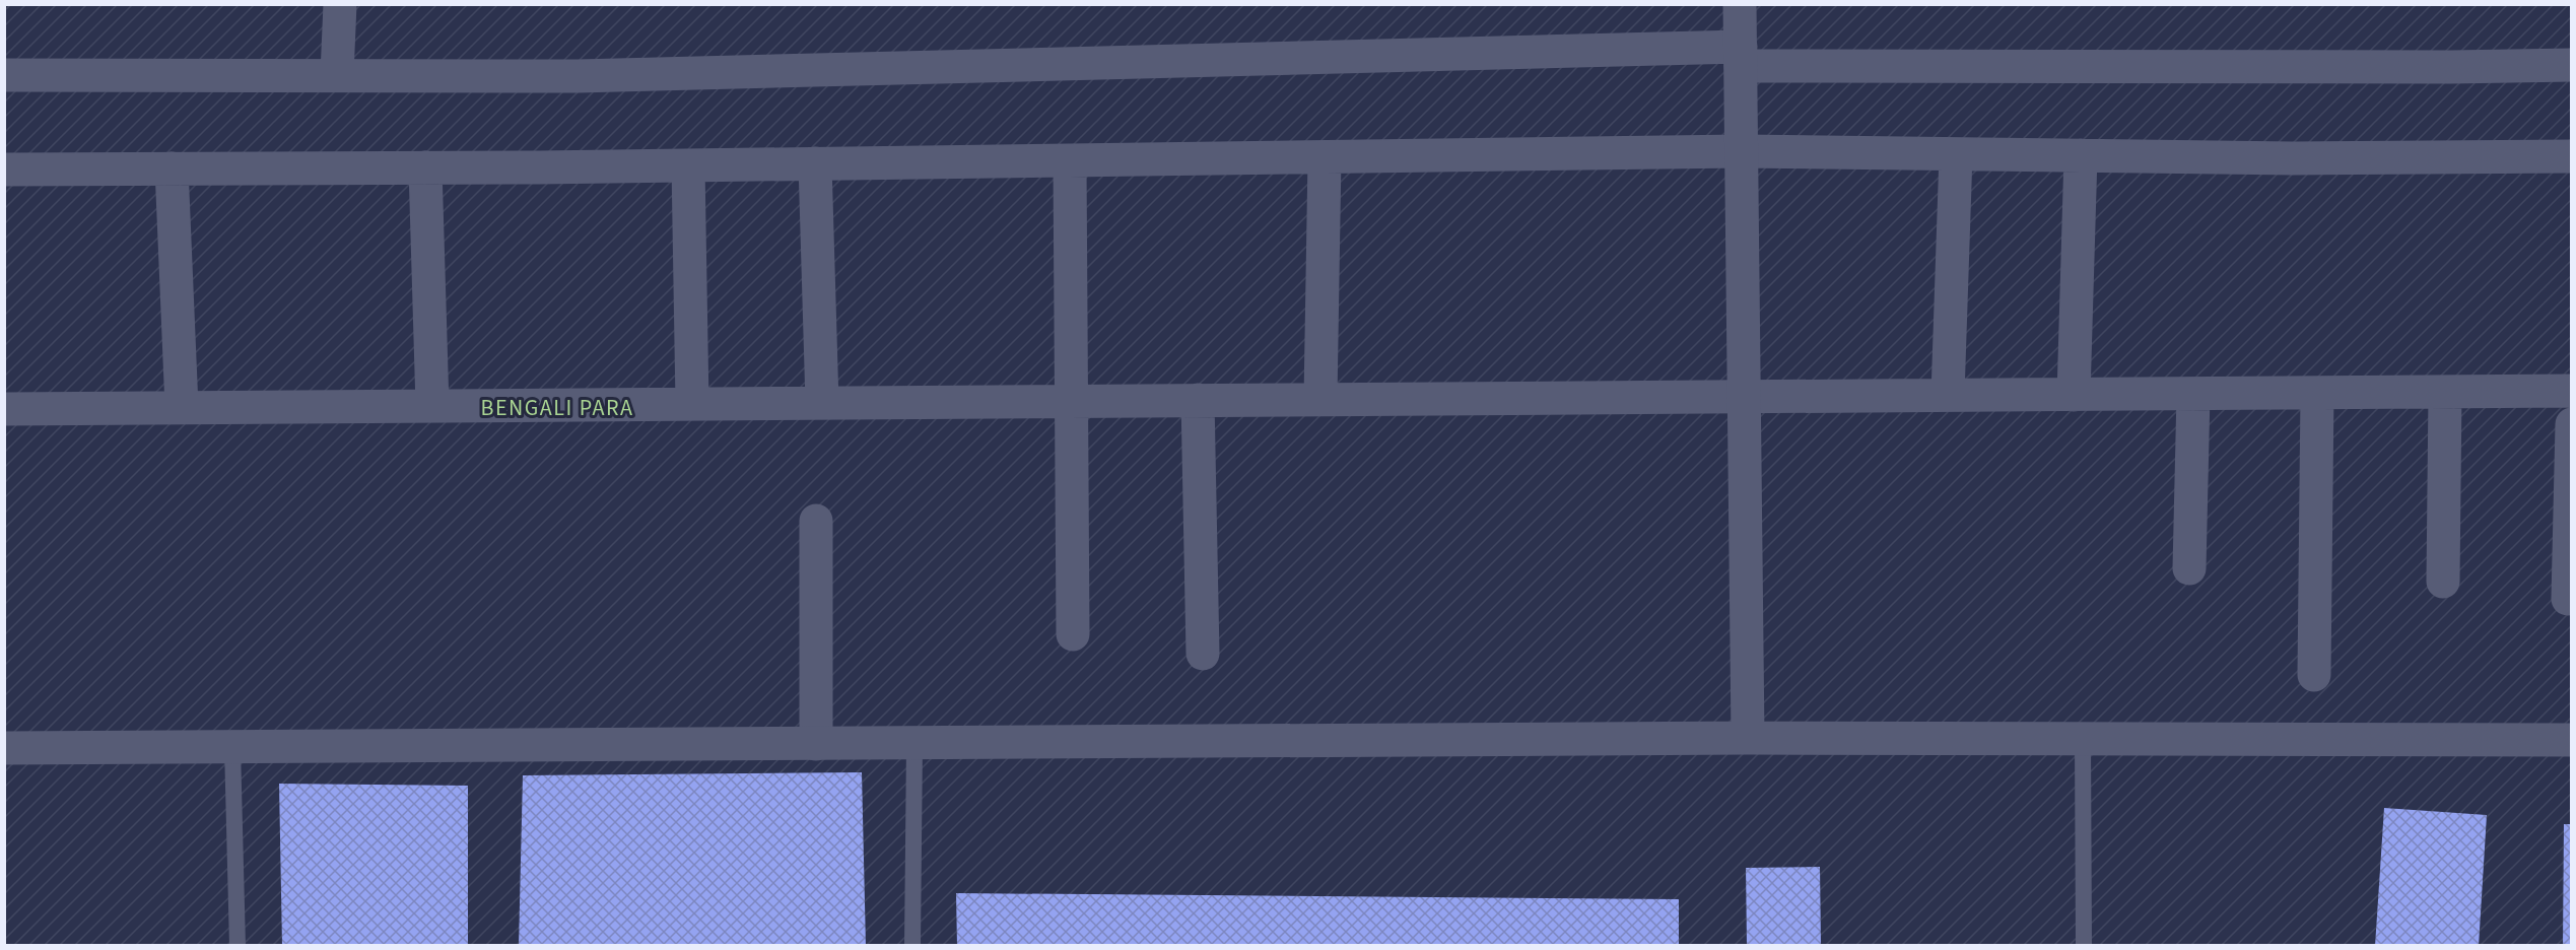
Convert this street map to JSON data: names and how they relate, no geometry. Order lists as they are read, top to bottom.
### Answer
{
  "districts": ["BENGALI PARA"]
}
